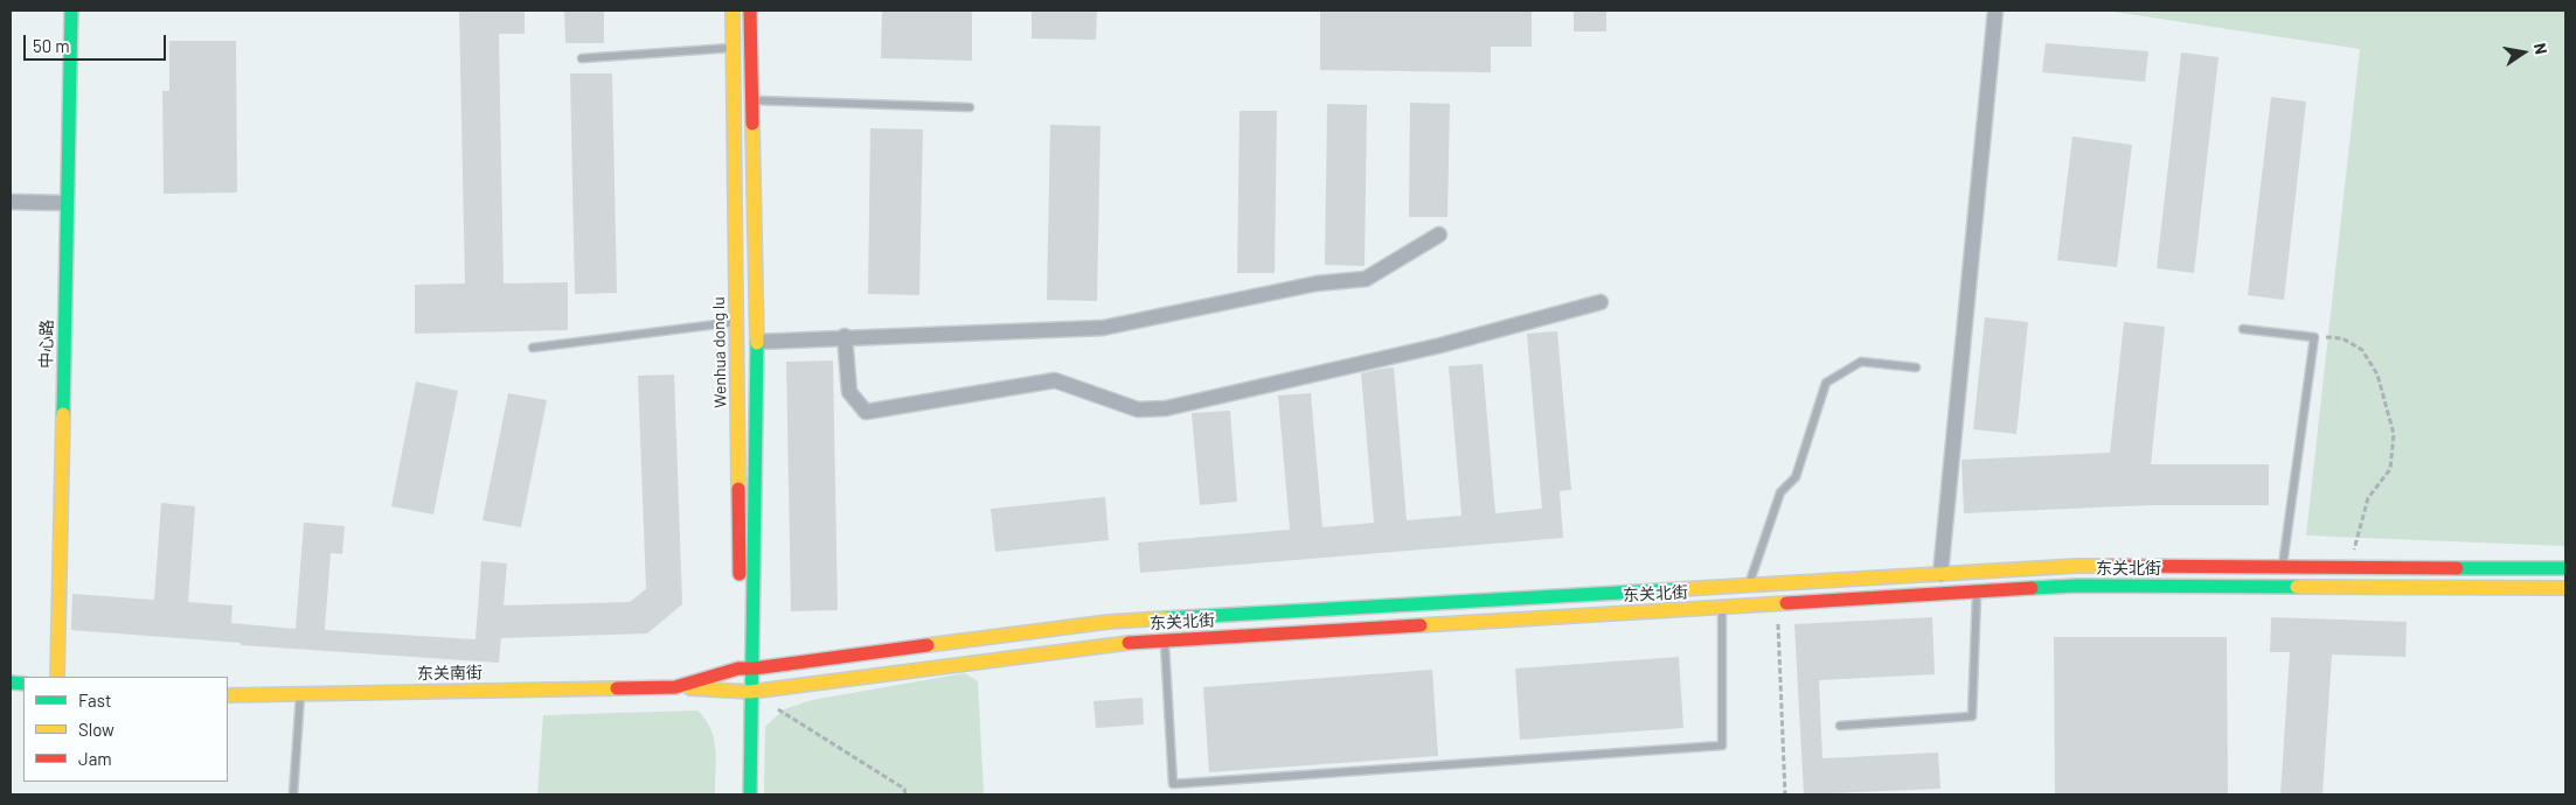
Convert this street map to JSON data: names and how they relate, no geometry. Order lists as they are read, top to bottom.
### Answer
{
  "streets": {
    "main road": [
      "中心路",
      "Wenhua dong lu",
      "东关北街",
      "东关南街"
    ]
  },
  "crossings": [
    ["Wenhua dong lu", "东关北街"],
    ["Wenhua dong lu", "东关南街"],
    ["东关北街", "东关南街"]
  ],
  "legend": ["Fast", "Slow", "Jam"],
  "scale_bar": "50 m",
  "north": "right"
}
